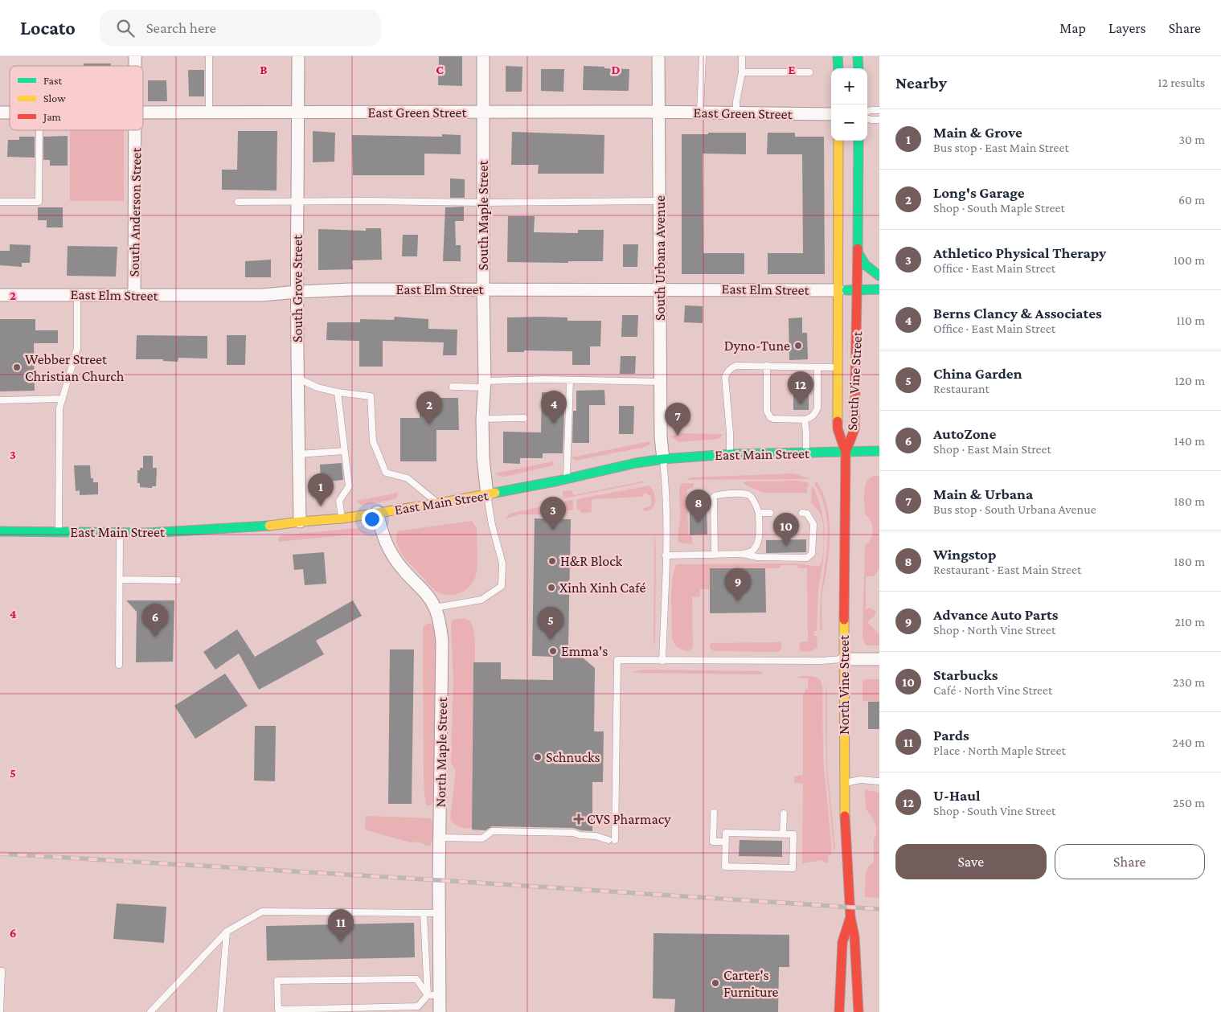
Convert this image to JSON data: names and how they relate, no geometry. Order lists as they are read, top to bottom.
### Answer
{
  "streets": {
    "main road": [
      "East Elm Street",
      "South Vine Street",
      "East Main Street",
      "North Vine Street"
    ],
    "street": [
      "East Green Street",
      "South Anderson Street",
      "South Maple Street",
      "South Urbana Avenue",
      "South Grove Street",
      "North Maple Street"
    ]
  },
  "crossings": [
    ["East Green Street", "South Maple Street"],
    ["East Green Street", "South Urbana Avenue"],
    ["East Green Street", "South Grove Street"],
    ["South Anderson Street", "East Elm Street"],
    ["South Maple Street", "East Elm Street"],
    ["South Maple Street", "East Main Street"],
    ["South Urbana Avenue", "East Elm Street"],
    ["South Urbana Avenue", "East Main Street"],
    ["South Grove Street", "East Elm Street"],
    ["South Grove Street", "East Main Street"],
    ["East Elm Street", "South Vine Street"],
    ["South Vine Street", "East Main Street"],
    ["South Vine Street", "North Vine Street"],
    ["East Main Street", "North Vine Street"],
    ["East Main Street", "North Maple Street"]
  ],
  "places": {
    "other": [
      "Dyno-Tune",
      "Webber Street Christian Church",
      "H&R Block",
      "Xinh Xinh Café",
      "Emma's",
      "Schnucks",
      "Carter's Furniture"
    ],
    "health": ["CVS Pharmacy"]
  },
  "legend": ["Fast", "Slow", "Jam"],
  "page": {
    "header": "Locato",
    "search": "Search here",
    "nav": ["Map", "Layers", "Share"],
    "heading": ["Nearby", "12 results"],
    "map_buttons": ["+", "−"],
    "list": [
      {
        "mark": "1",
        "name": "Main & Grove",
        "note": "Bus stop · East Main Street",
        "value": "30 m"
      },
      {
        "mark": "2",
        "name": "Long's Garage",
        "note": "Shop · South Maple Street",
        "value": "60 m"
      },
      {
        "mark": "3",
        "name": "Athletico Physical Therapy",
        "note": "Office · East Main Street",
        "value": "100 m"
      },
      {
        "mark": "4",
        "name": "Berns Clancy & Associates",
        "note": "Office · East Main Street",
        "value": "110 m"
      },
      {
        "mark": "5",
        "name": "China Garden",
        "note": "Restaurant",
        "value": "120 m"
      },
      {
        "mark": "6",
        "name": "AutoZone",
        "note": "Shop · East Main Street",
        "value": "140 m"
      },
      {
        "mark": "7",
        "name": "Main & Urbana",
        "note": "Bus stop · South Urbana Avenue",
        "value": "180 m"
      },
      {
        "mark": "8",
        "name": "Wingstop",
        "note": "Restaurant · East Main Street",
        "value": "180 m"
      },
      {
        "mark": "9",
        "name": "Advance Auto Parts",
        "note": "Shop · North Vine Street",
        "value": "210 m"
      },
      {
        "mark": "10",
        "name": "Starbucks",
        "note": "Café · North Vine Street",
        "value": "230 m"
      },
      {
        "mark": "11",
        "name": "Pards",
        "note": "Place · North Maple Street",
        "value": "240 m"
      },
      {
        "mark": "12",
        "name": "U-Haul",
        "note": "Shop · South Vine Street",
        "value": "250 m"
      }
    ],
    "pins": [
      "12",
      "4",
      "2",
      "7",
      "1",
      "8",
      "3",
      "10",
      "9",
      "6",
      "5",
      "11"
    ],
    "buttons": ["Save", "Share"]
  },
  "grid": {
    "columns": [
      "B",
      "C",
      "D",
      "E"
    ],
    "rows": [
      "2",
      "3",
      "4",
      "5",
      "6"
    ]
  }
}
